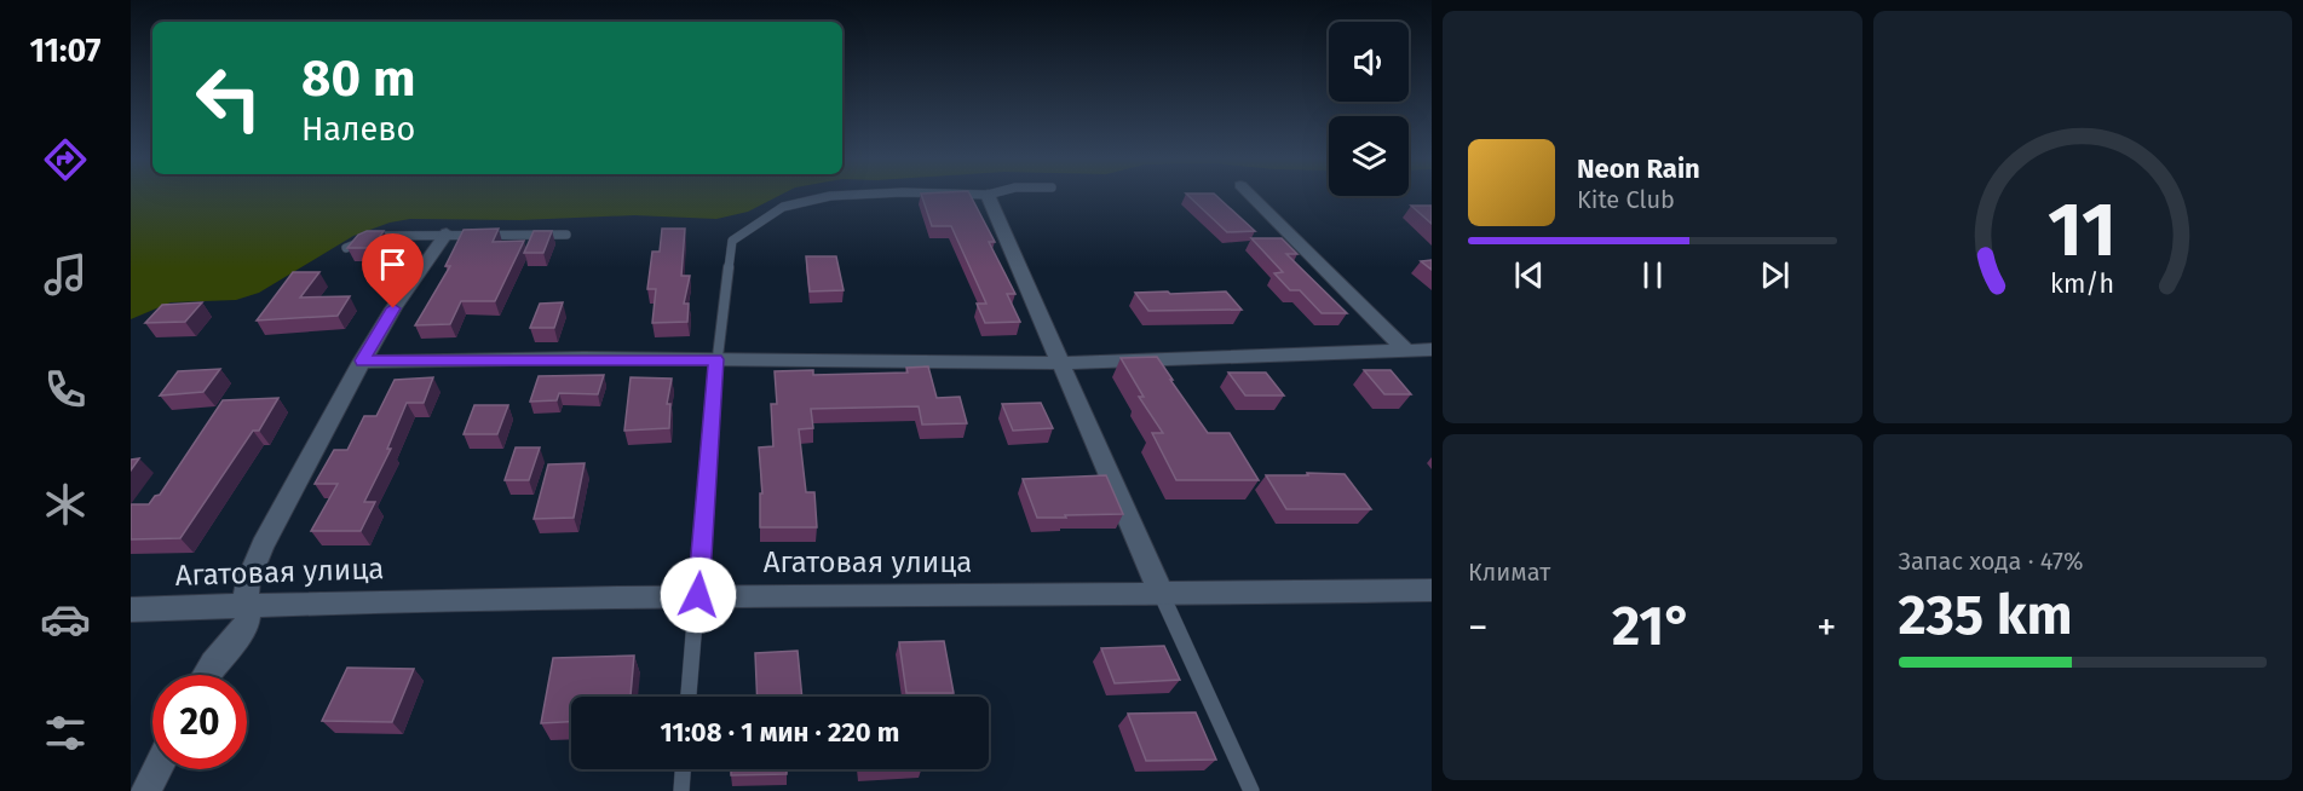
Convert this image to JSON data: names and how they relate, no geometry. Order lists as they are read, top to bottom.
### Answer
{
  "streets": {
    "street": ["Агатовая улица"]
  },
  "page": {
    "tabs": "11:07",
    "turn": ["80 m", "Налево"],
    "song": ["Neon Rain", "Kite Club"],
    "tile": [
      "Климат",
      ["Запас хода · 47%", "235 km"]
    ],
    "heat": ["−", "21°", "+"],
    "limit": "20",
    "trip": "11:08 · 1 мин · 220 m",
    "gauge": ["11", "km/h"]
  }
}
